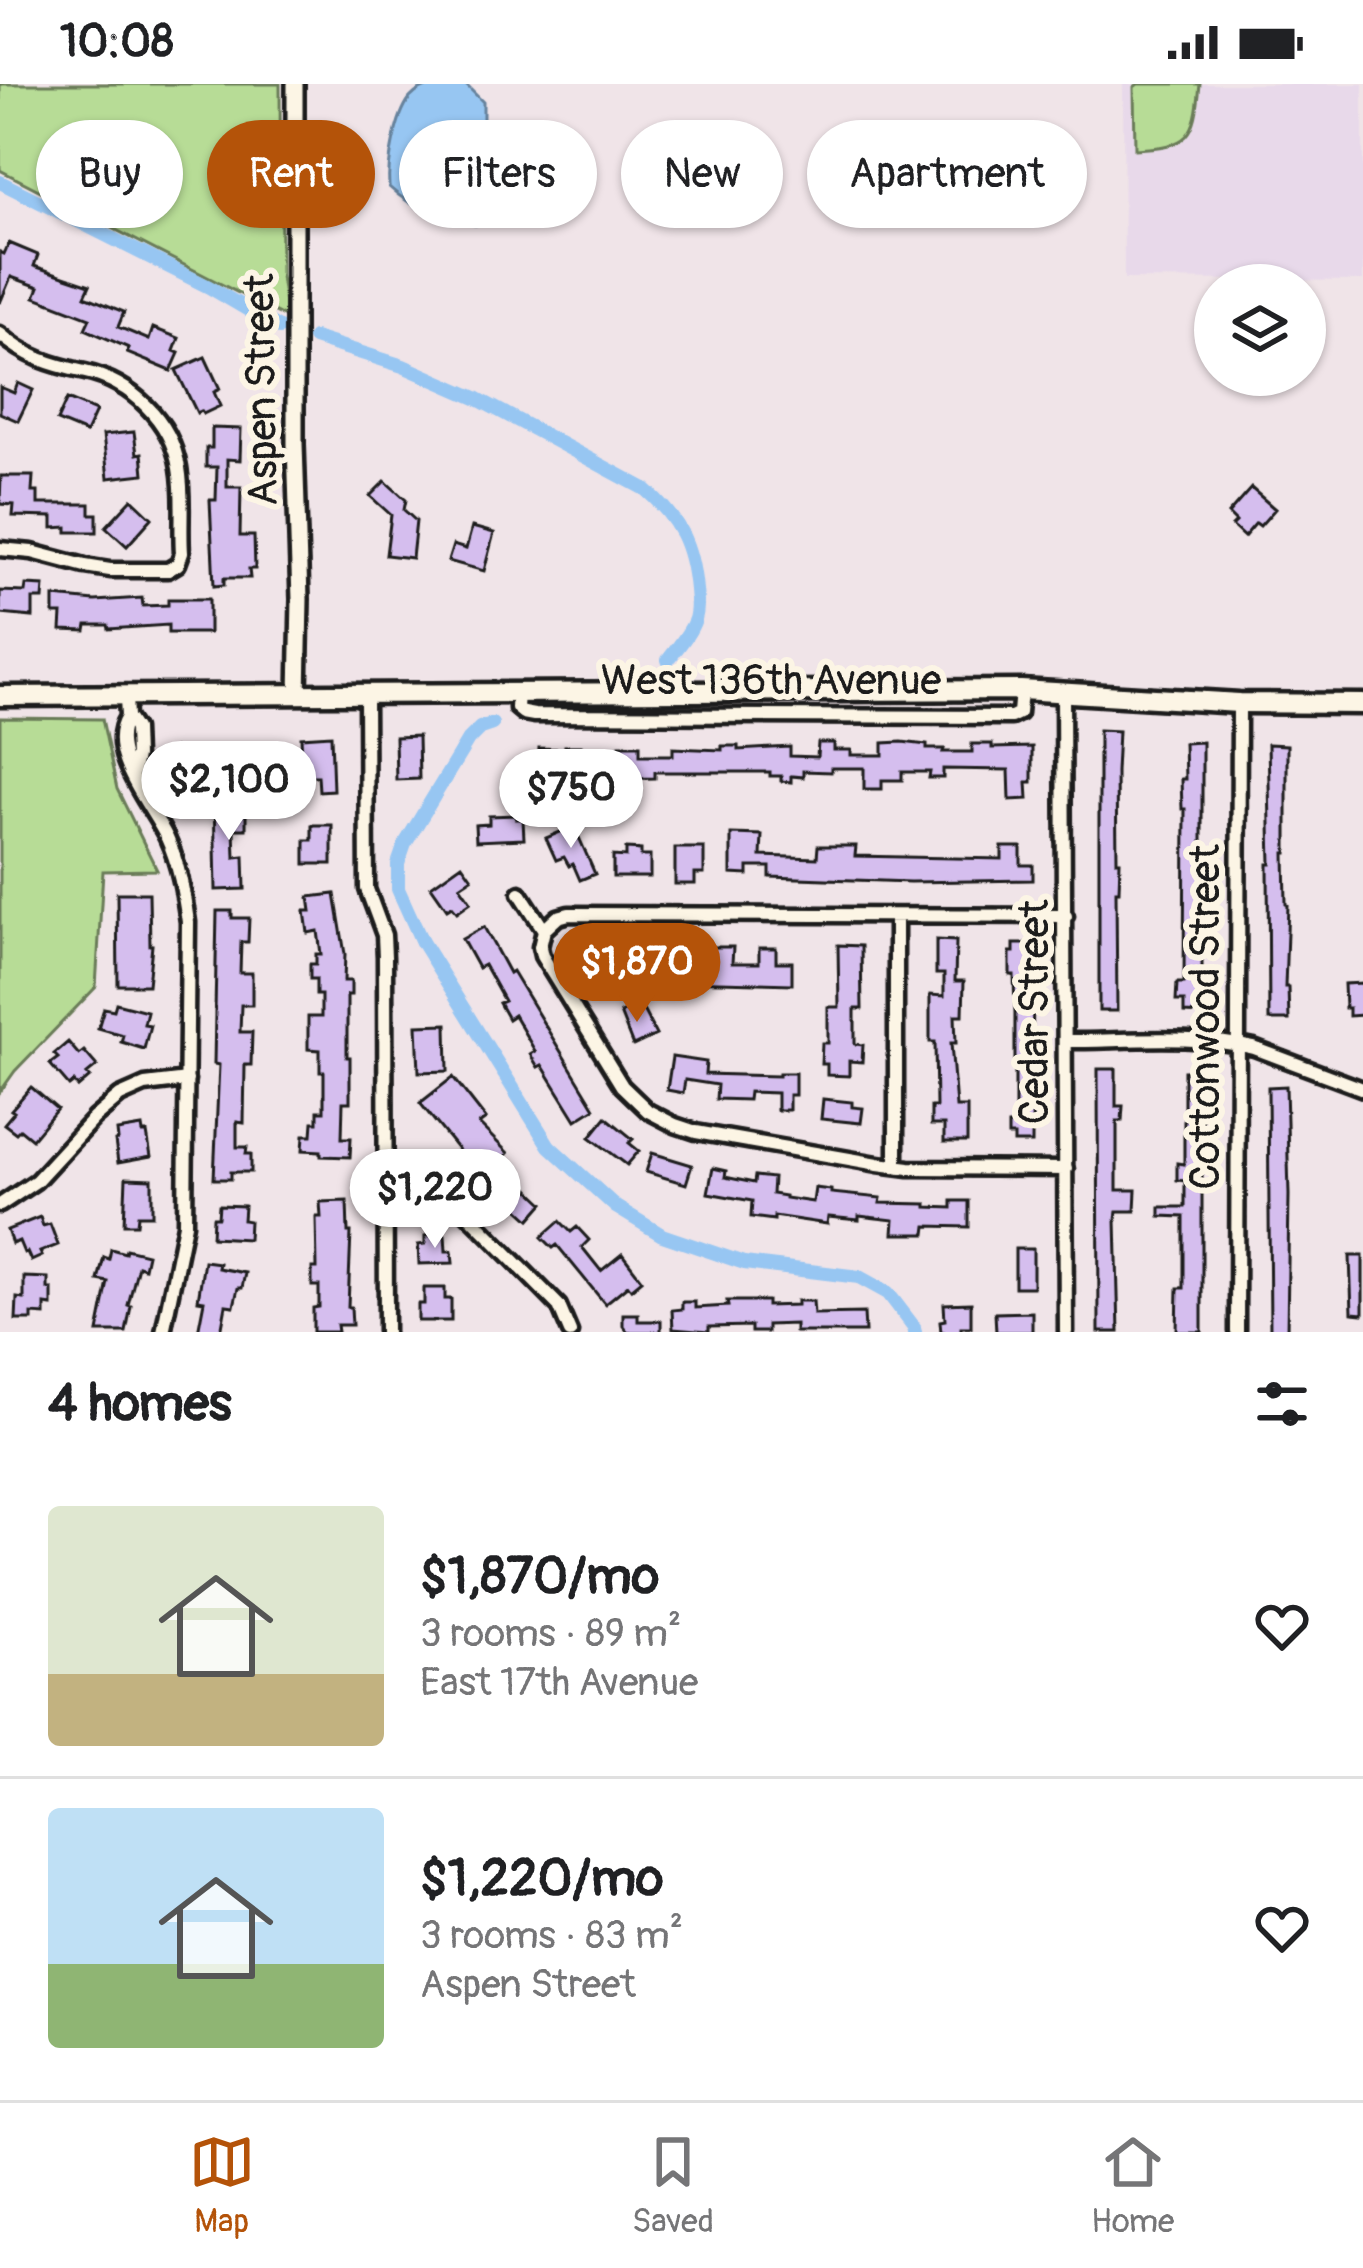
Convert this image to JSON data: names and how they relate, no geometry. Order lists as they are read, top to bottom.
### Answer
{
  "streets": {
    "main road": ["West 136th Avenue"],
    "street": ["Aspen Street", "Cedar Street", "Cottonwood Street"]
  },
  "crossings": [
    ["Aspen Street", "West 136th Avenue"],
    ["West 136th Avenue", "Cedar Street"],
    ["West 136th Avenue", "Cottonwood Street"]
  ],
  "page": {
    "status": "10:08",
    "chip": [
      "Buy",
      "Rent",
      "Filters",
      "New",
      "Apartment"
    ],
    "price": [
      "$2,100",
      "$750",
      "$1,870",
      "$1,220"
    ],
    "heading": "4 homes",
    "list": [
      {
        "name": "$1,870/mo",
        "note": "3 rooms · 89 m² · East 17th Avenue"
      },
      {
        "name": "$1,220/mo",
        "note": "3 rooms · 83 m² · Aspen Street"
      }
    ],
    "tabs": ["Map", "Saved", "Home"]
  }
}
